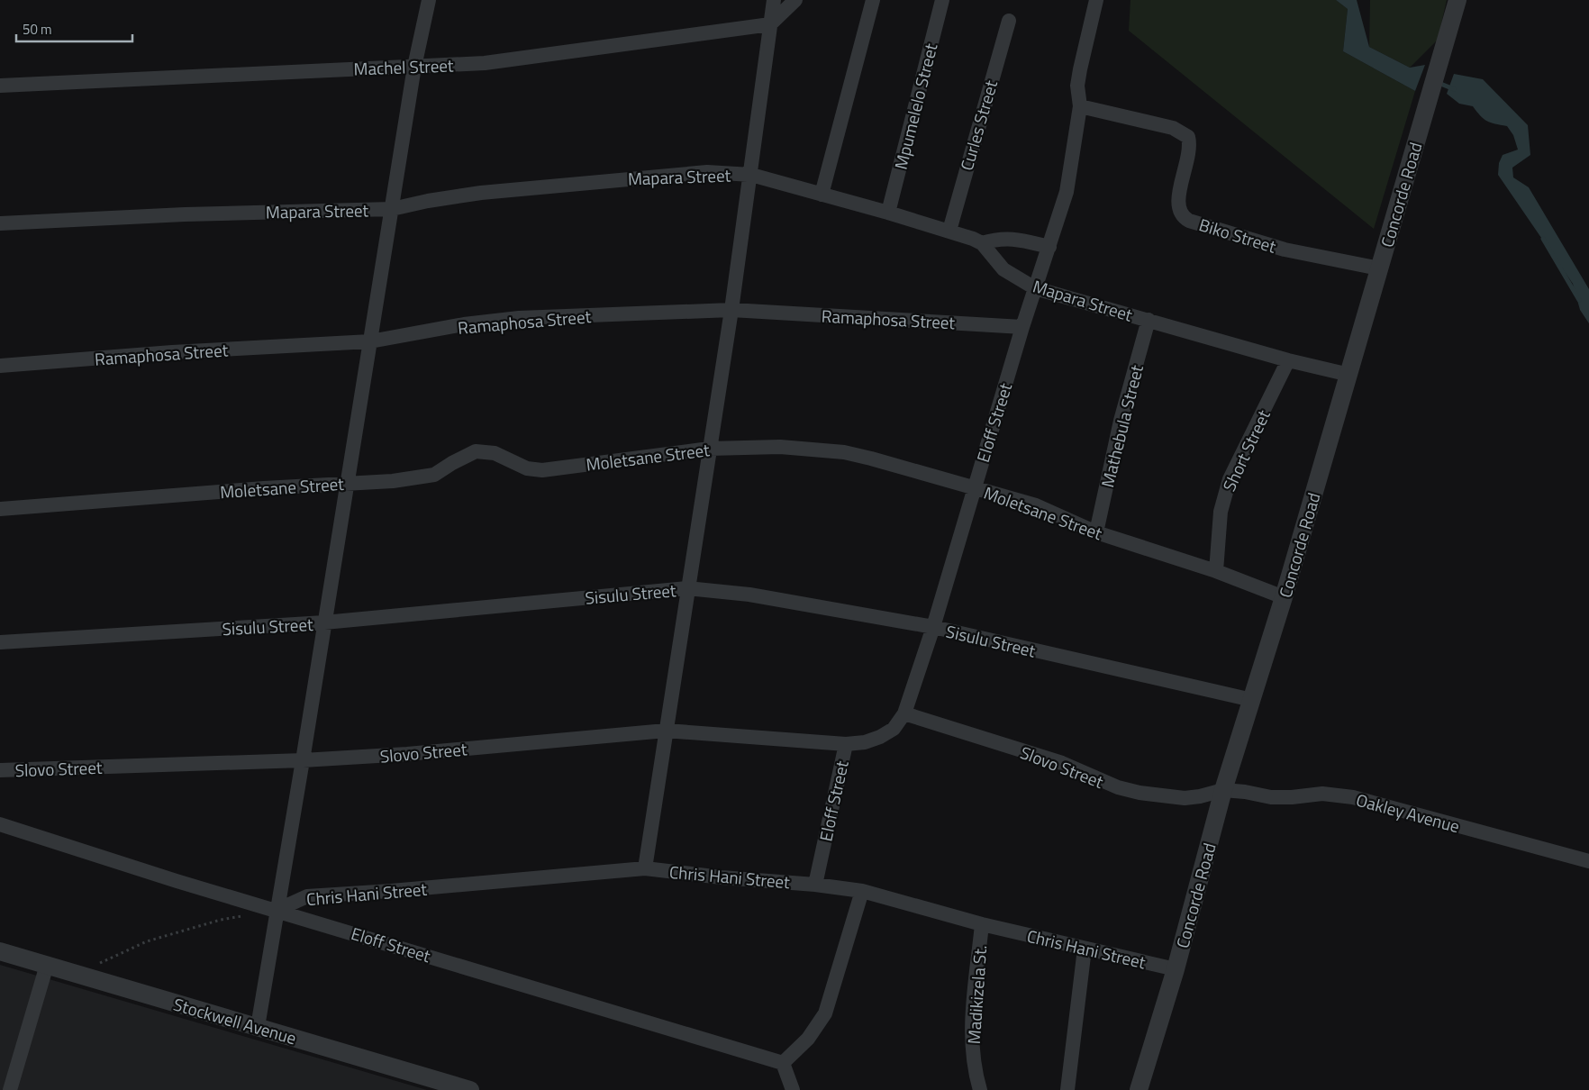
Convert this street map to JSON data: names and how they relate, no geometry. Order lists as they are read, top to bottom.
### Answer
{
  "streets": {
    "street": [
      "Machel Street",
      "Mpumelelo Street",
      "Curles Street",
      "Mapara Street",
      "Concorde Road",
      "Biko Street",
      "Ramaphosa Street",
      "Eloff Street",
      "Mathebula Street",
      "Short Street",
      "Moletsane Street",
      "Sisulu Street",
      "Slovo Street",
      "Oakley Avenue",
      "Chris Hani Street",
      "Madikizela St.",
      "Stockwell Avenue"
    ]
  },
  "crossings": [
    ["Mpumelelo Street", "Mapara Street"],
    ["Curles Street", "Mapara Street"],
    ["Mapara Street", "Concorde Road"],
    ["Mapara Street", "Eloff Street"],
    ["Mapara Street", "Mathebula Street"],
    ["Mapara Street", "Short Street"],
    ["Concorde Road", "Biko Street"],
    ["Concorde Road", "Moletsane Street"],
    ["Concorde Road", "Sisulu Street"],
    ["Concorde Road", "Slovo Street"],
    ["Concorde Road", "Oakley Avenue"],
    ["Concorde Road", "Chris Hani Street"],
    ["Biko Street", "Eloff Street"],
    ["Ramaphosa Street", "Eloff Street"],
    ["Eloff Street", "Moletsane Street"],
    ["Eloff Street", "Sisulu Street"],
    ["Eloff Street", "Slovo Street"],
    ["Eloff Street", "Chris Hani Street"],
    ["Mathebula Street", "Moletsane Street"],
    ["Short Street", "Moletsane Street"],
    ["Slovo Street", "Oakley Avenue"],
    ["Chris Hani Street", "Madikizela St."]
  ],
  "scale_bar": "50 m"
}
